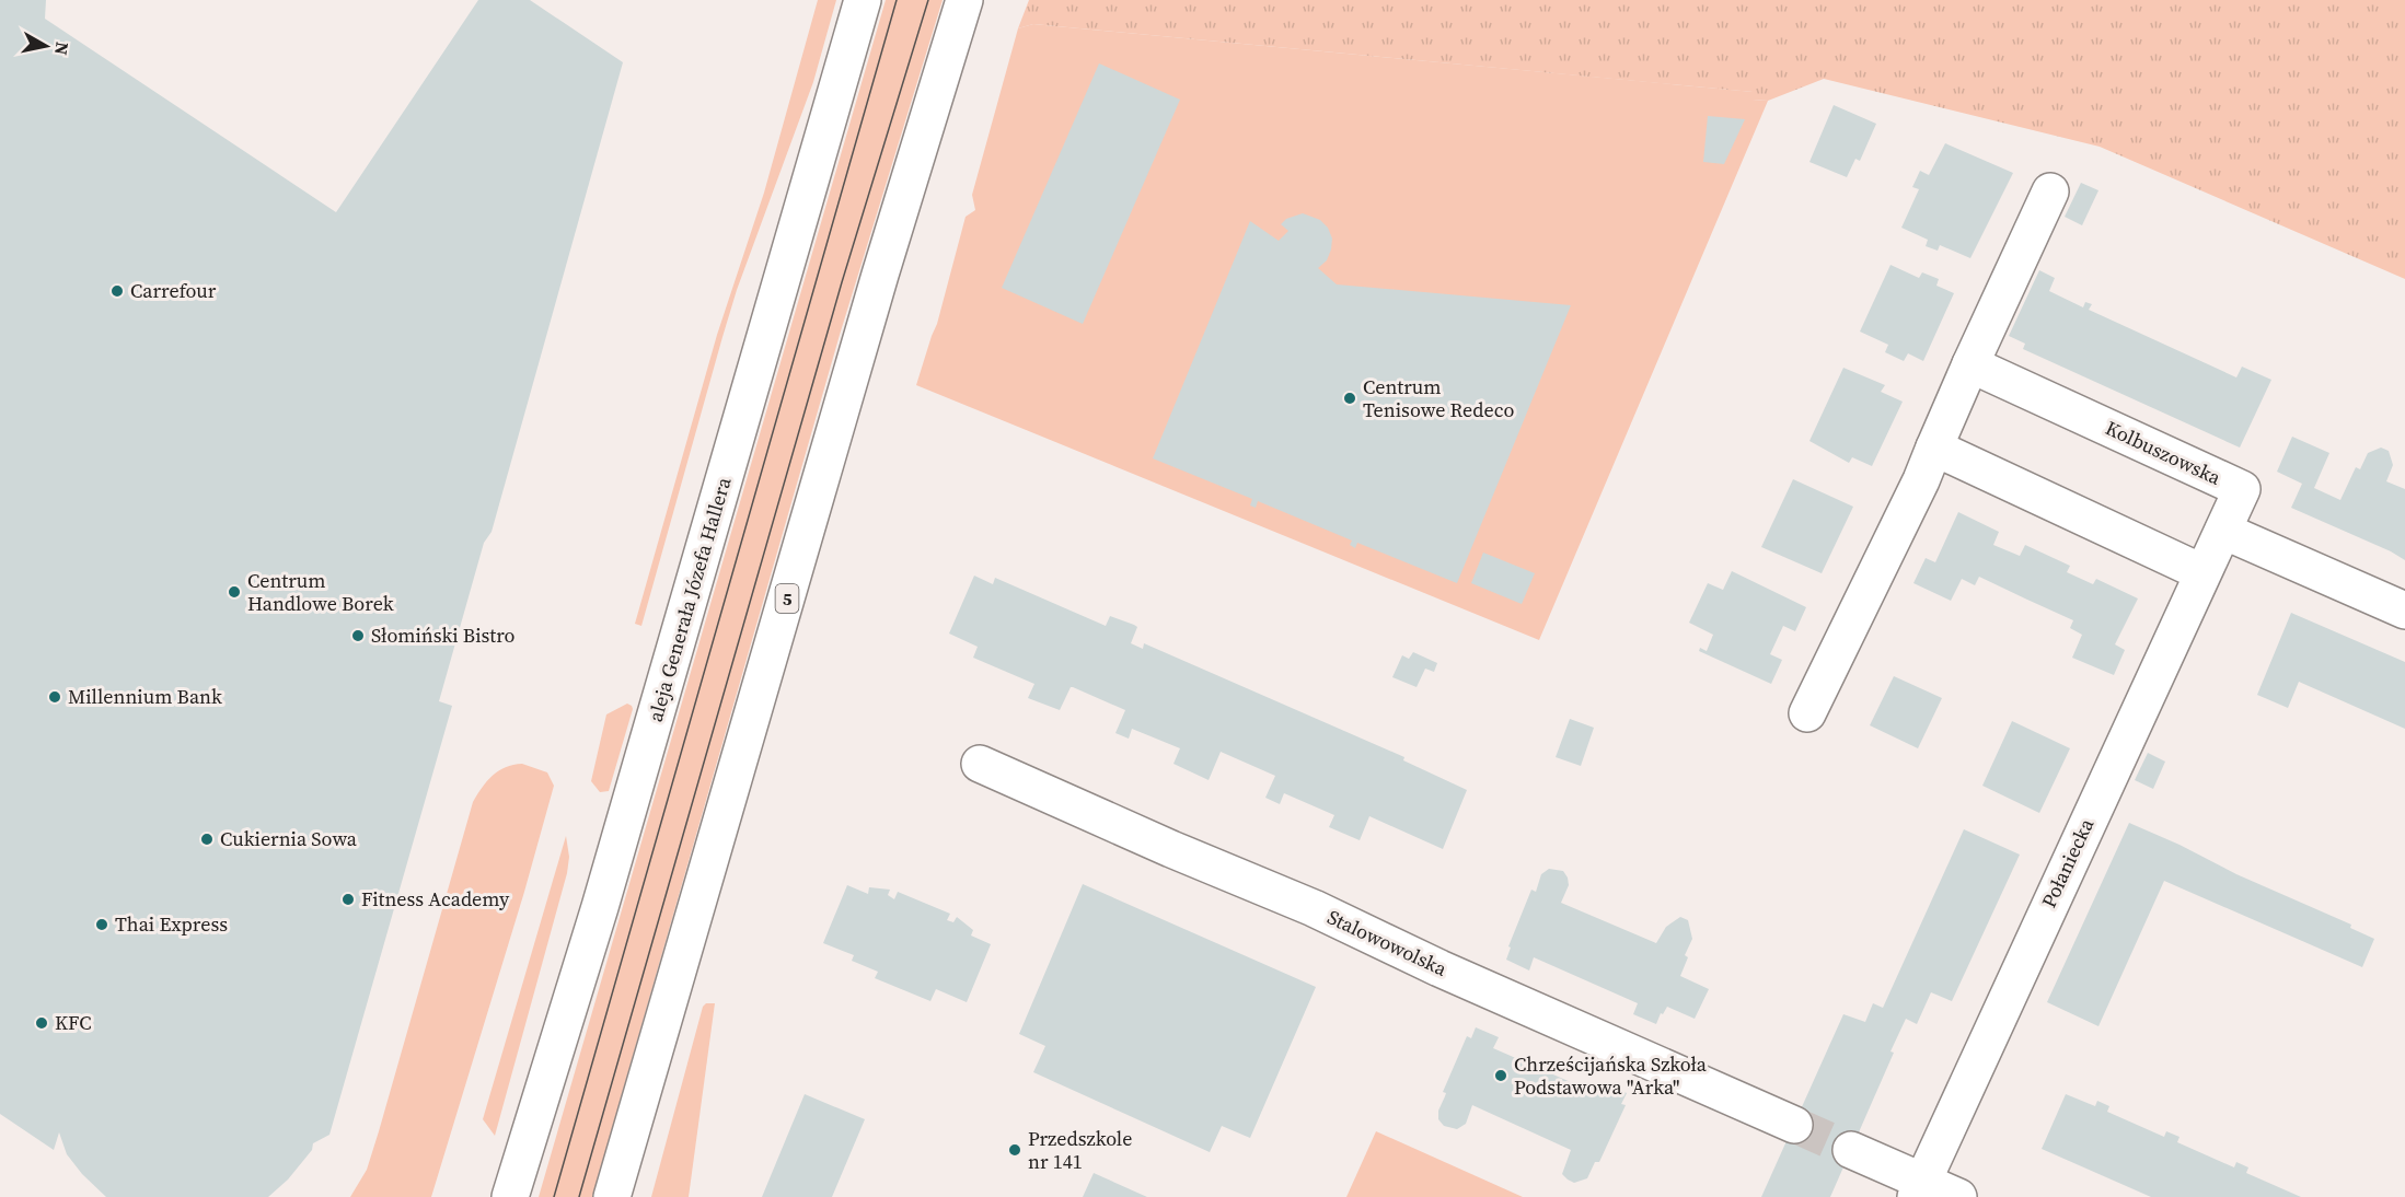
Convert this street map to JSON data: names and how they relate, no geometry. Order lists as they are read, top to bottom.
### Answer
{
  "streets": {
    "street": [
      "Kolbuszowska",
      "5",
      "aleja Generała Józefa Hallera",
      "Połaniecka",
      "Stalowowolska"
    ]
  },
  "crossings": [
    ["Kolbuszowska", "Połaniecka"]
  ],
  "places": [
    "Carrefour",
    "Centrum Tenisowe Redeco",
    "Centrum Handlowe Borek",
    "Słomiński Bistro",
    "Millennium Bank",
    "Cukiernia Sowa",
    "Fitness Academy",
    "Thai Express",
    "KFC",
    "Chrześcijańska Szkoła Podstawowa \"Arka\"",
    "Przedszkole nr 141"
  ],
  "north": "right"
}
